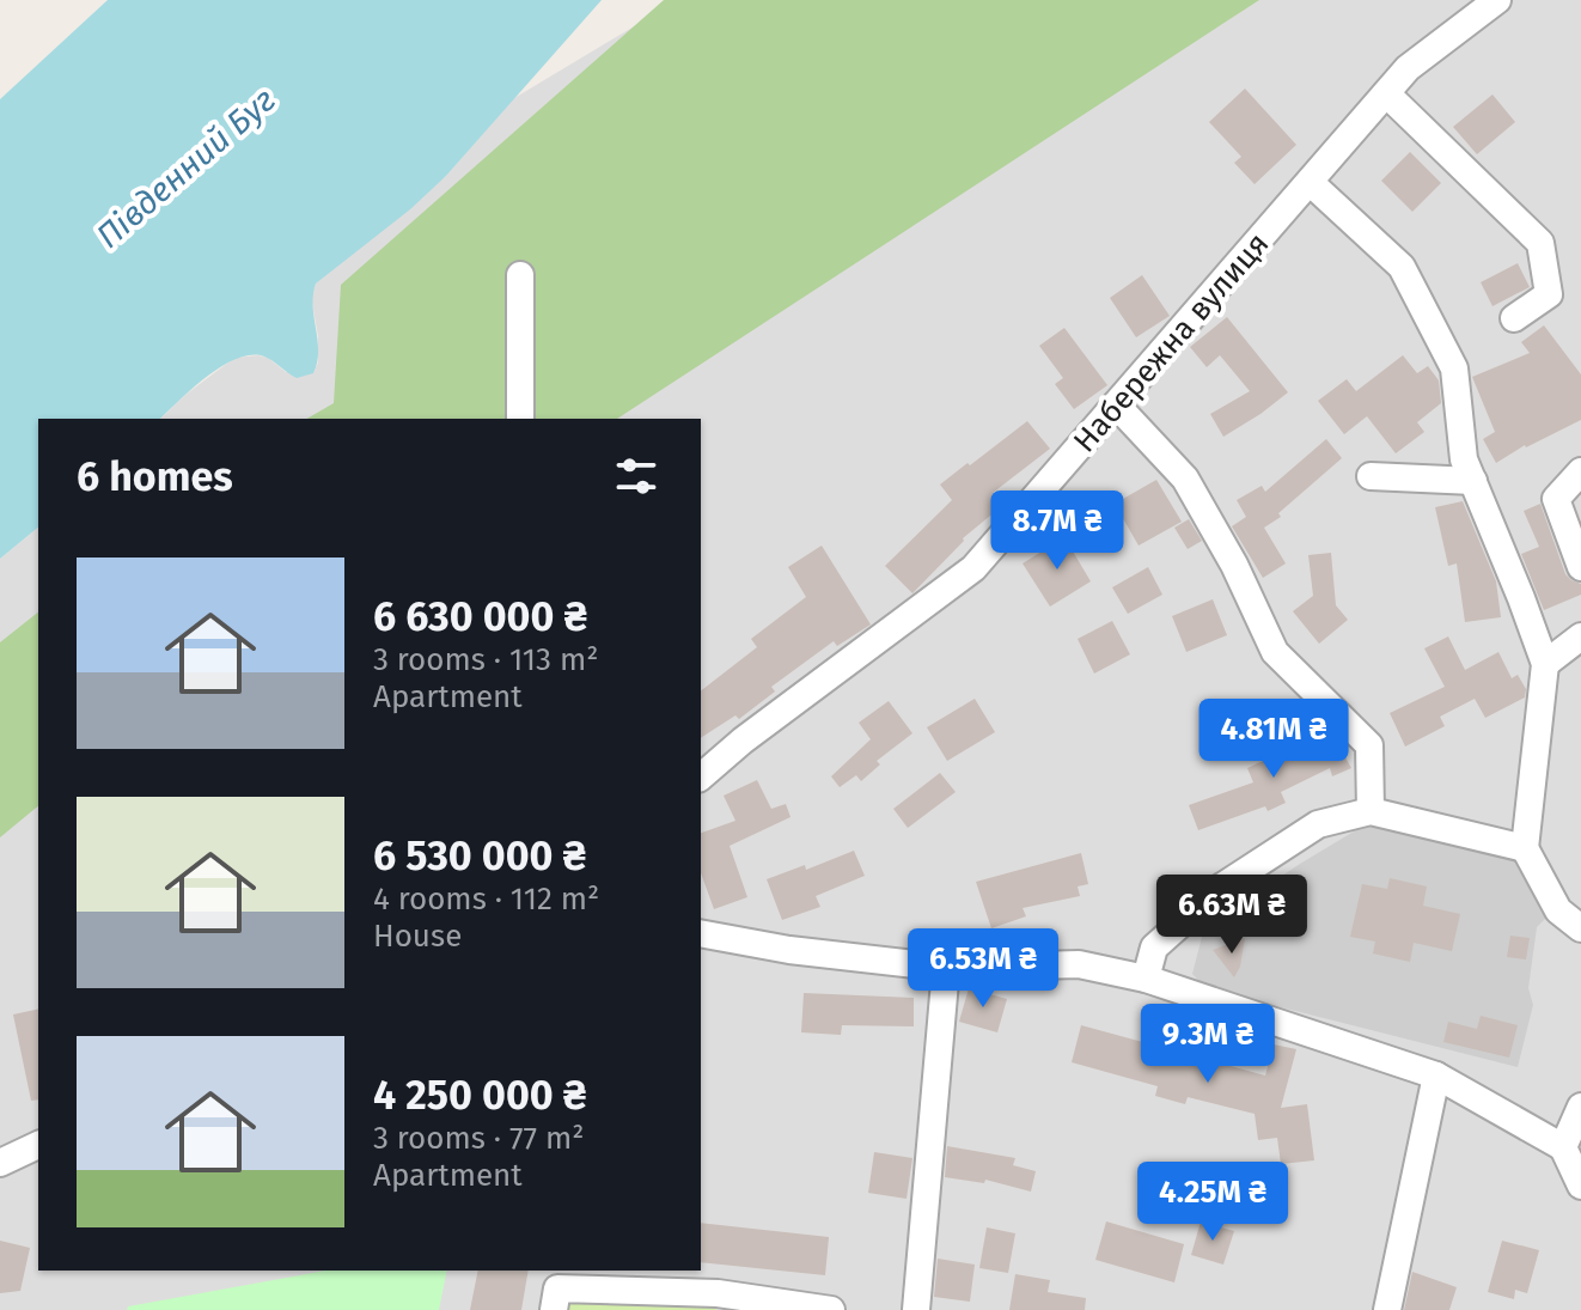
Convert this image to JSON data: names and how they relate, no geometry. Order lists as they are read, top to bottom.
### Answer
{
  "streets": {
    "street": ["Набережна вулиця"]
  },
  "water": ["Південний Буг"],
  "page": {
    "heading": "6 homes",
    "price": [
      "8.7M ₴",
      "4.81M ₴",
      "6.63M ₴",
      "6.53M ₴",
      "9.3M ₴",
      "4.25M ₴"
    ],
    "list": [
      {
        "name": "6 630 000 ₴",
        "note": "3 rooms · 113 m² · Apartment"
      },
      {
        "name": "6 530 000 ₴",
        "note": "4 rooms · 112 m² · House"
      },
      {
        "name": "4 250 000 ₴",
        "note": "3 rooms · 77 m² · Apartment"
      }
    ]
  }
}
